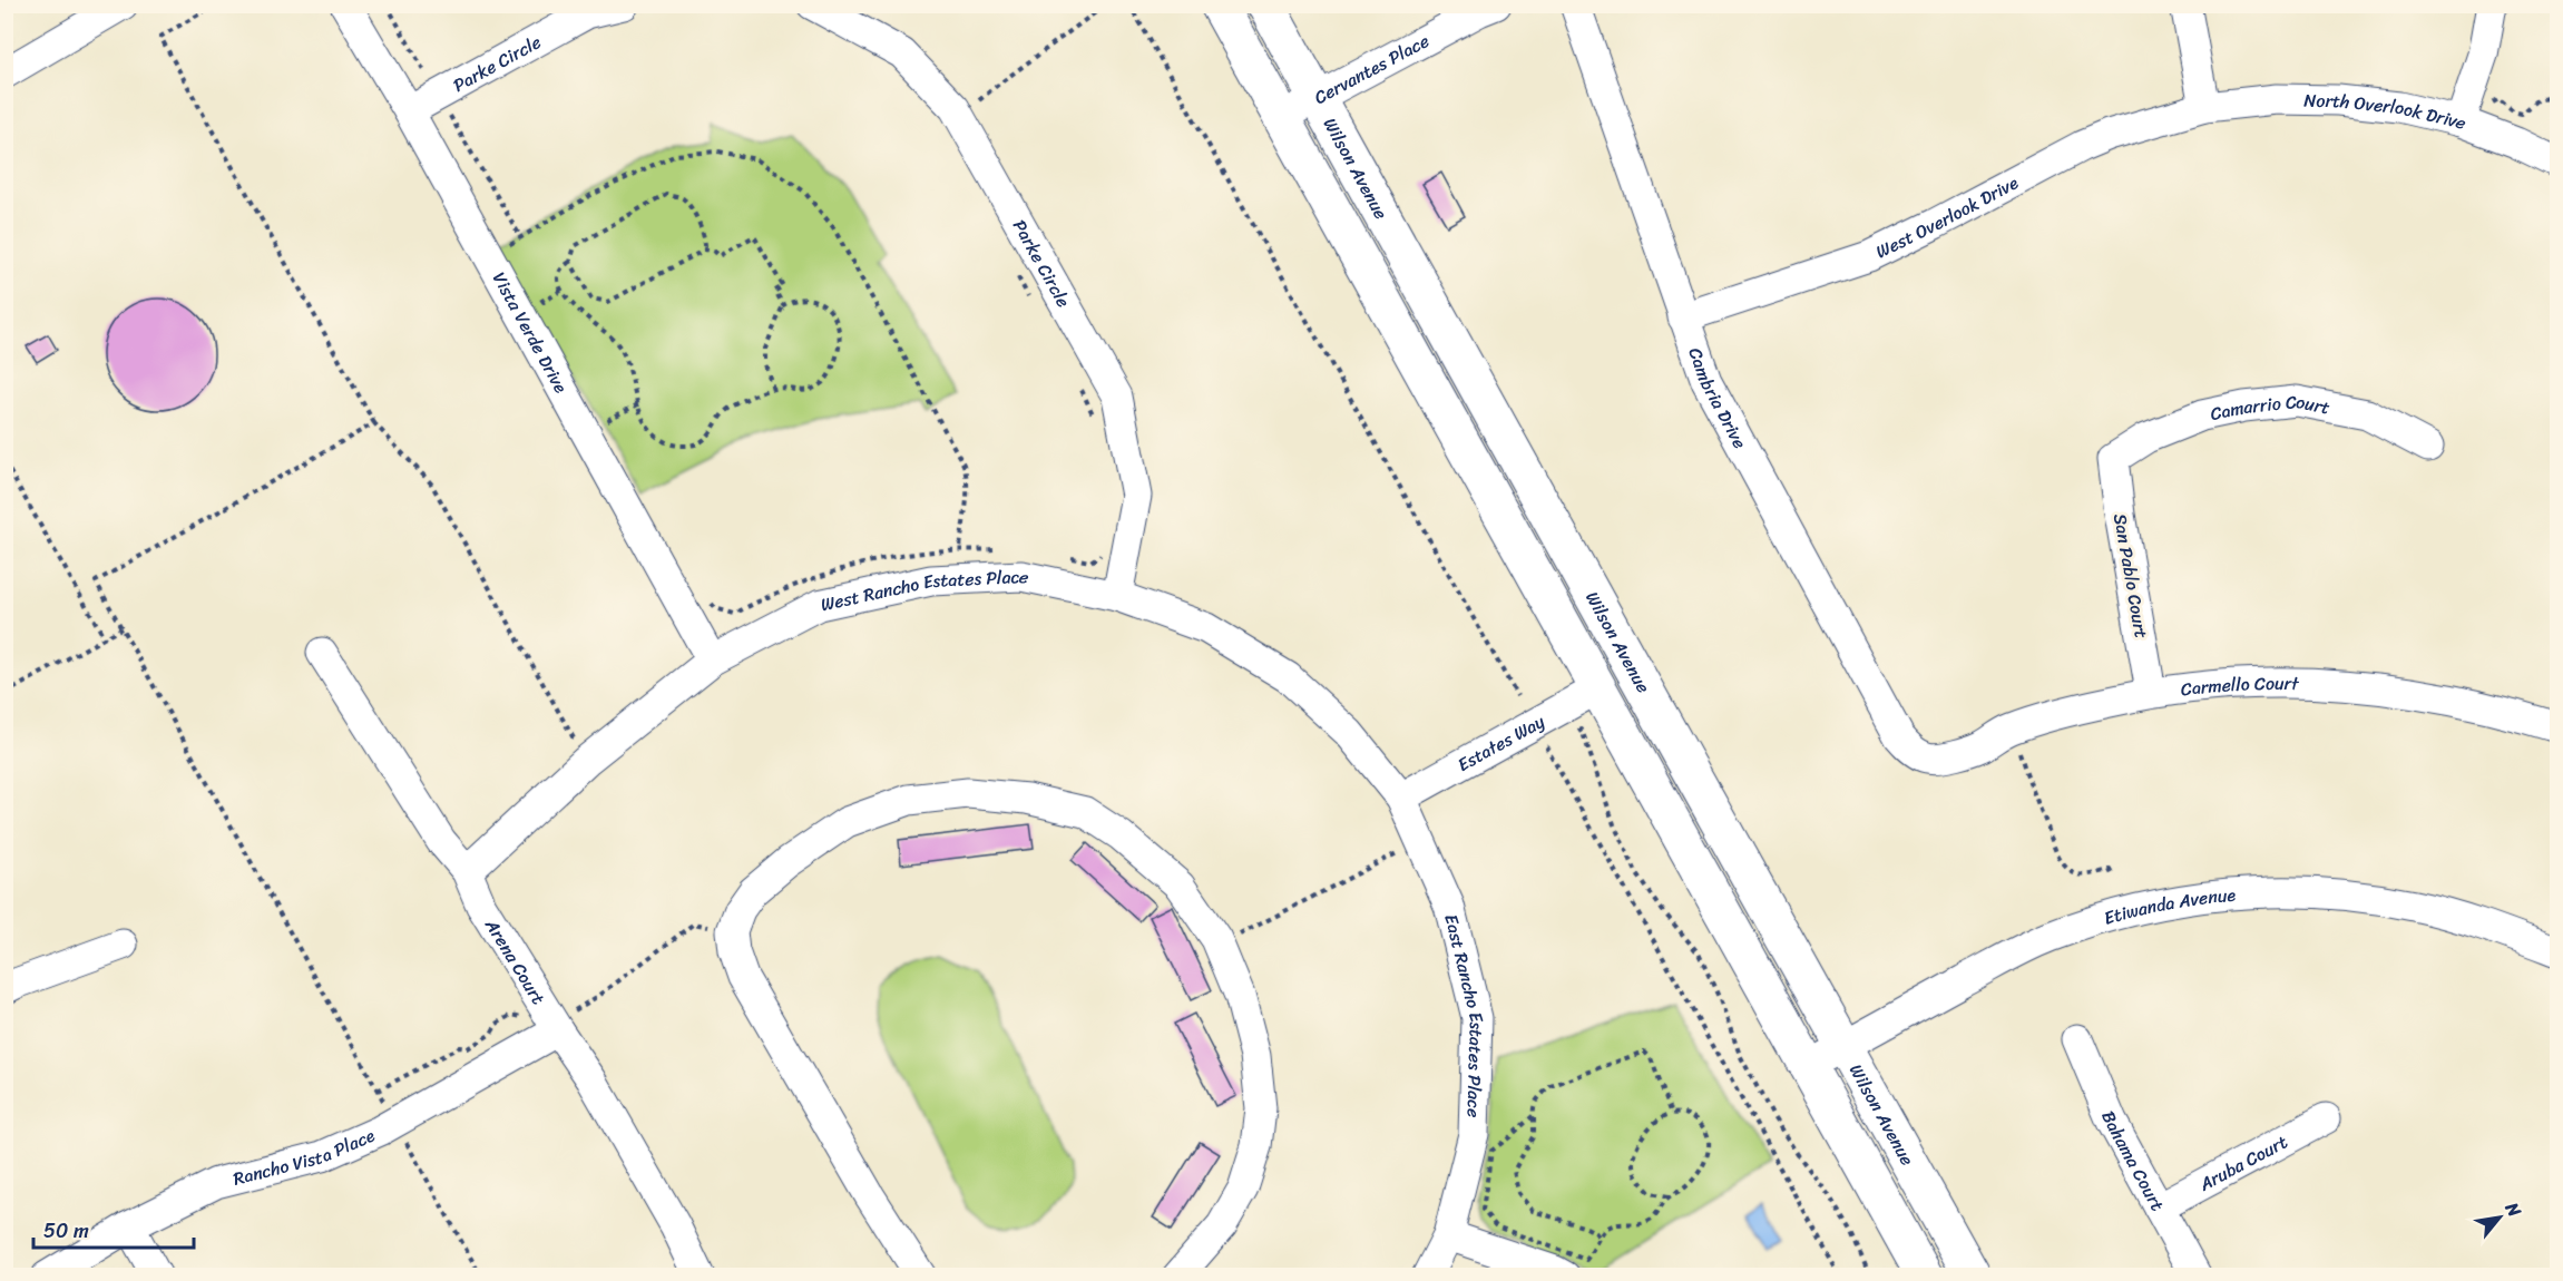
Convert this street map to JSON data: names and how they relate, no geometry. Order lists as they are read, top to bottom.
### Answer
{
  "streets": {
    "main road": ["Wilson Avenue"],
    "street": [
      "Parke Circle",
      "Cervantes Place",
      "North Overlook Drive",
      "West Overlook Drive",
      "Vista Verde Drive",
      "Cambria Drive",
      "Camarrio Court",
      "San Pablo Court",
      "West Rancho Estates Place",
      "Carmello Court",
      "Estates Way",
      "Etiwanda Avenue",
      "Arena Court",
      "East Rancho Estates Place",
      "Rancho Vista Place",
      "Bahama Court",
      "Aruba Court"
    ]
  },
  "crossings": [
    ["Parke Circle", "Vista Verde Drive"],
    ["Parke Circle", "West Rancho Estates Place"],
    ["Cervantes Place", "Wilson Avenue"],
    ["North Overlook Drive", "West Overlook Drive"],
    ["Wilson Avenue", "Etiwanda Avenue"],
    ["West Overlook Drive", "Cambria Drive"],
    ["Vista Verde Drive", "West Rancho Estates Place"],
    ["Cambria Drive", "Carmello Court"],
    ["Camarrio Court", "San Pablo Court"],
    ["San Pablo Court", "Carmello Court"],
    ["West Rancho Estates Place", "Estates Way"],
    ["West Rancho Estates Place", "Arena Court"],
    ["West Rancho Estates Place", "East Rancho Estates Place"],
    ["Estates Way", "East Rancho Estates Place"],
    ["Arena Court", "Rancho Vista Place"],
    ["Bahama Court", "Aruba Court"]
  ],
  "scale_bar": "50 m",
  "north": "top right"
}
